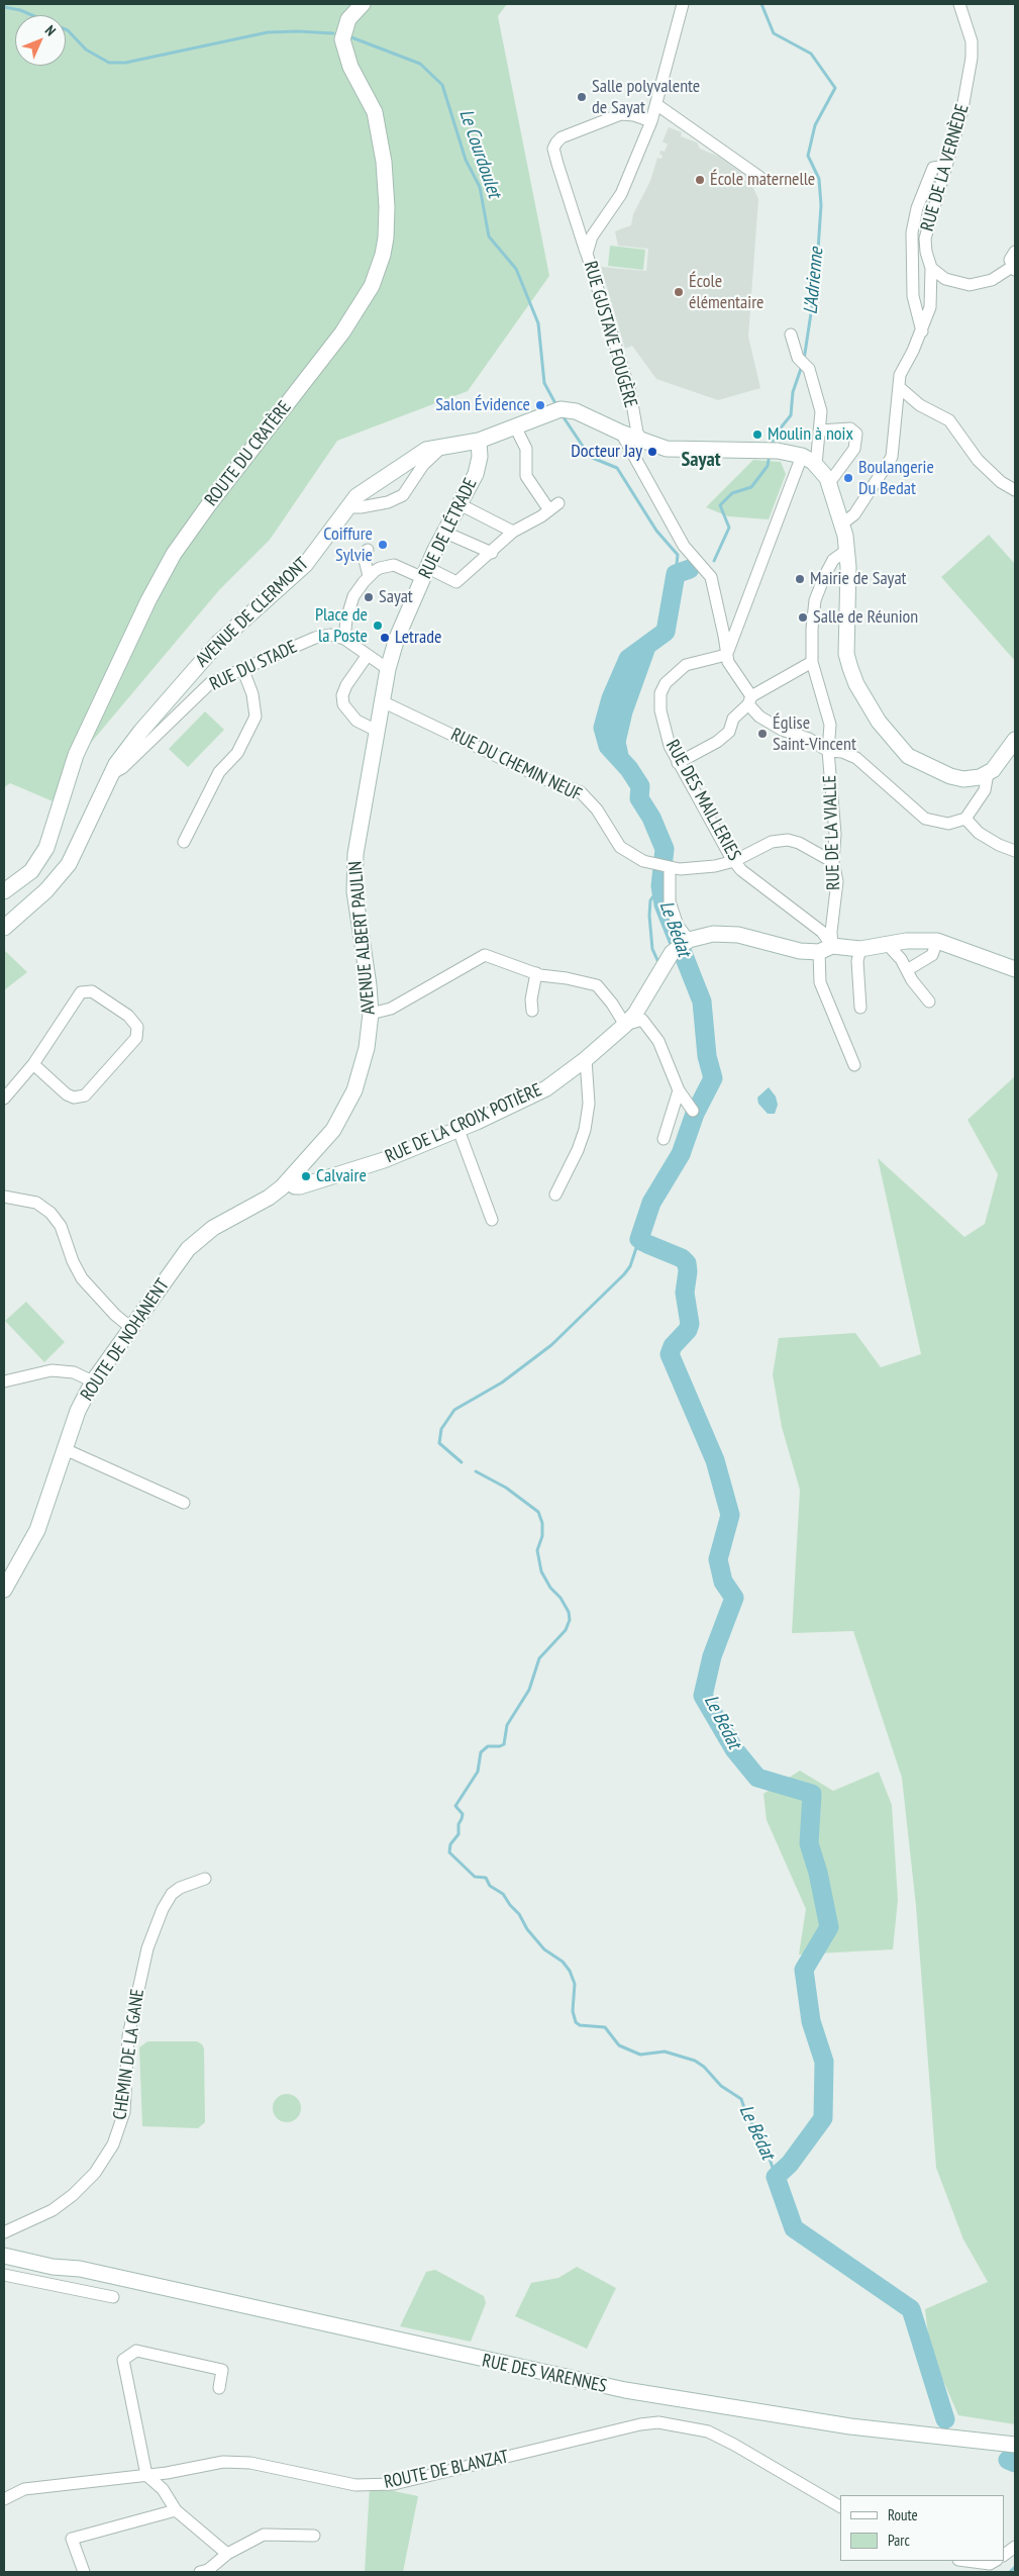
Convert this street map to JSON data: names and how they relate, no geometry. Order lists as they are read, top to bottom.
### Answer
{
  "streets": {
    "street": [
      "RUE DE LA VERNÈDE",
      "RUE GUSTAVE FOUGÈRE",
      "ROUTE DU CRATÈRE",
      "RUE DE LÉTRADE",
      "AVENUE DE CLERMONT",
      "RUE DU STADE",
      "RUE DU CHEMIN NEUF",
      "RUE DES MAILLERIES",
      "RUE DE LA VIALLE",
      "AVENUE ALBERT PAULIN",
      "RUE DE LA CROIX POTIÈRE",
      "ROUTE DE NOHANENT",
      "CHEMIN DE LA GANE",
      "RUE DES VARENNES",
      "ROUTE DE BLANZAT"
    ]
  },
  "crossings": [
    ["RUE DE LA VERNÈDE", "AVENUE DE CLERMONT"],
    ["RUE GUSTAVE FOUGÈRE", "AVENUE DE CLERMONT"],
    ["RUE DE LÉTRADE", "AVENUE DE CLERMONT"],
    ["RUE DE LÉTRADE", "RUE DU CHEMIN NEUF"],
    ["RUE DE LÉTRADE", "AVENUE ALBERT PAULIN"],
    ["AVENUE DE CLERMONT", "RUE DU STADE"],
    ["AVENUE DE CLERMONT", "RUE DE LA VIALLE"],
    ["RUE DU CHEMIN NEUF", "RUE DES MAILLERIES"],
    ["RUE DU CHEMIN NEUF", "RUE DE LA VIALLE"],
    ["RUE DU CHEMIN NEUF", "AVENUE ALBERT PAULIN"],
    ["RUE DES MAILLERIES", "RUE DE LA VIALLE"],
    ["AVENUE ALBERT PAULIN", "RUE DE LA CROIX POTIÈRE"],
    ["AVENUE ALBERT PAULIN", "ROUTE DE NOHANENT"],
    ["RUE DE LA CROIX POTIÈRE", "ROUTE DE NOHANENT"]
  ],
  "districts": ["Sayat"],
  "water": ["Le Courdoulet", "L'Adrienne", "Le Bédat"],
  "places": [
    "Salle polyvalente de Sayat",
    "École maternelle",
    "École élémentaire",
    "Salon Évidence",
    "Moulin à noix",
    "Docteur Jay",
    "Boulangerie Du Bedat",
    "Coiffure Sylvie",
    "Mairie de Sayat",
    "Sayat",
    "Salle de Réunion",
    "Place de la Poste",
    "Letrade",
    "Église Saint-Vincent",
    "Calvaire"
  ],
  "legend": ["Route", "Parc"],
  "north": "top right"
}
